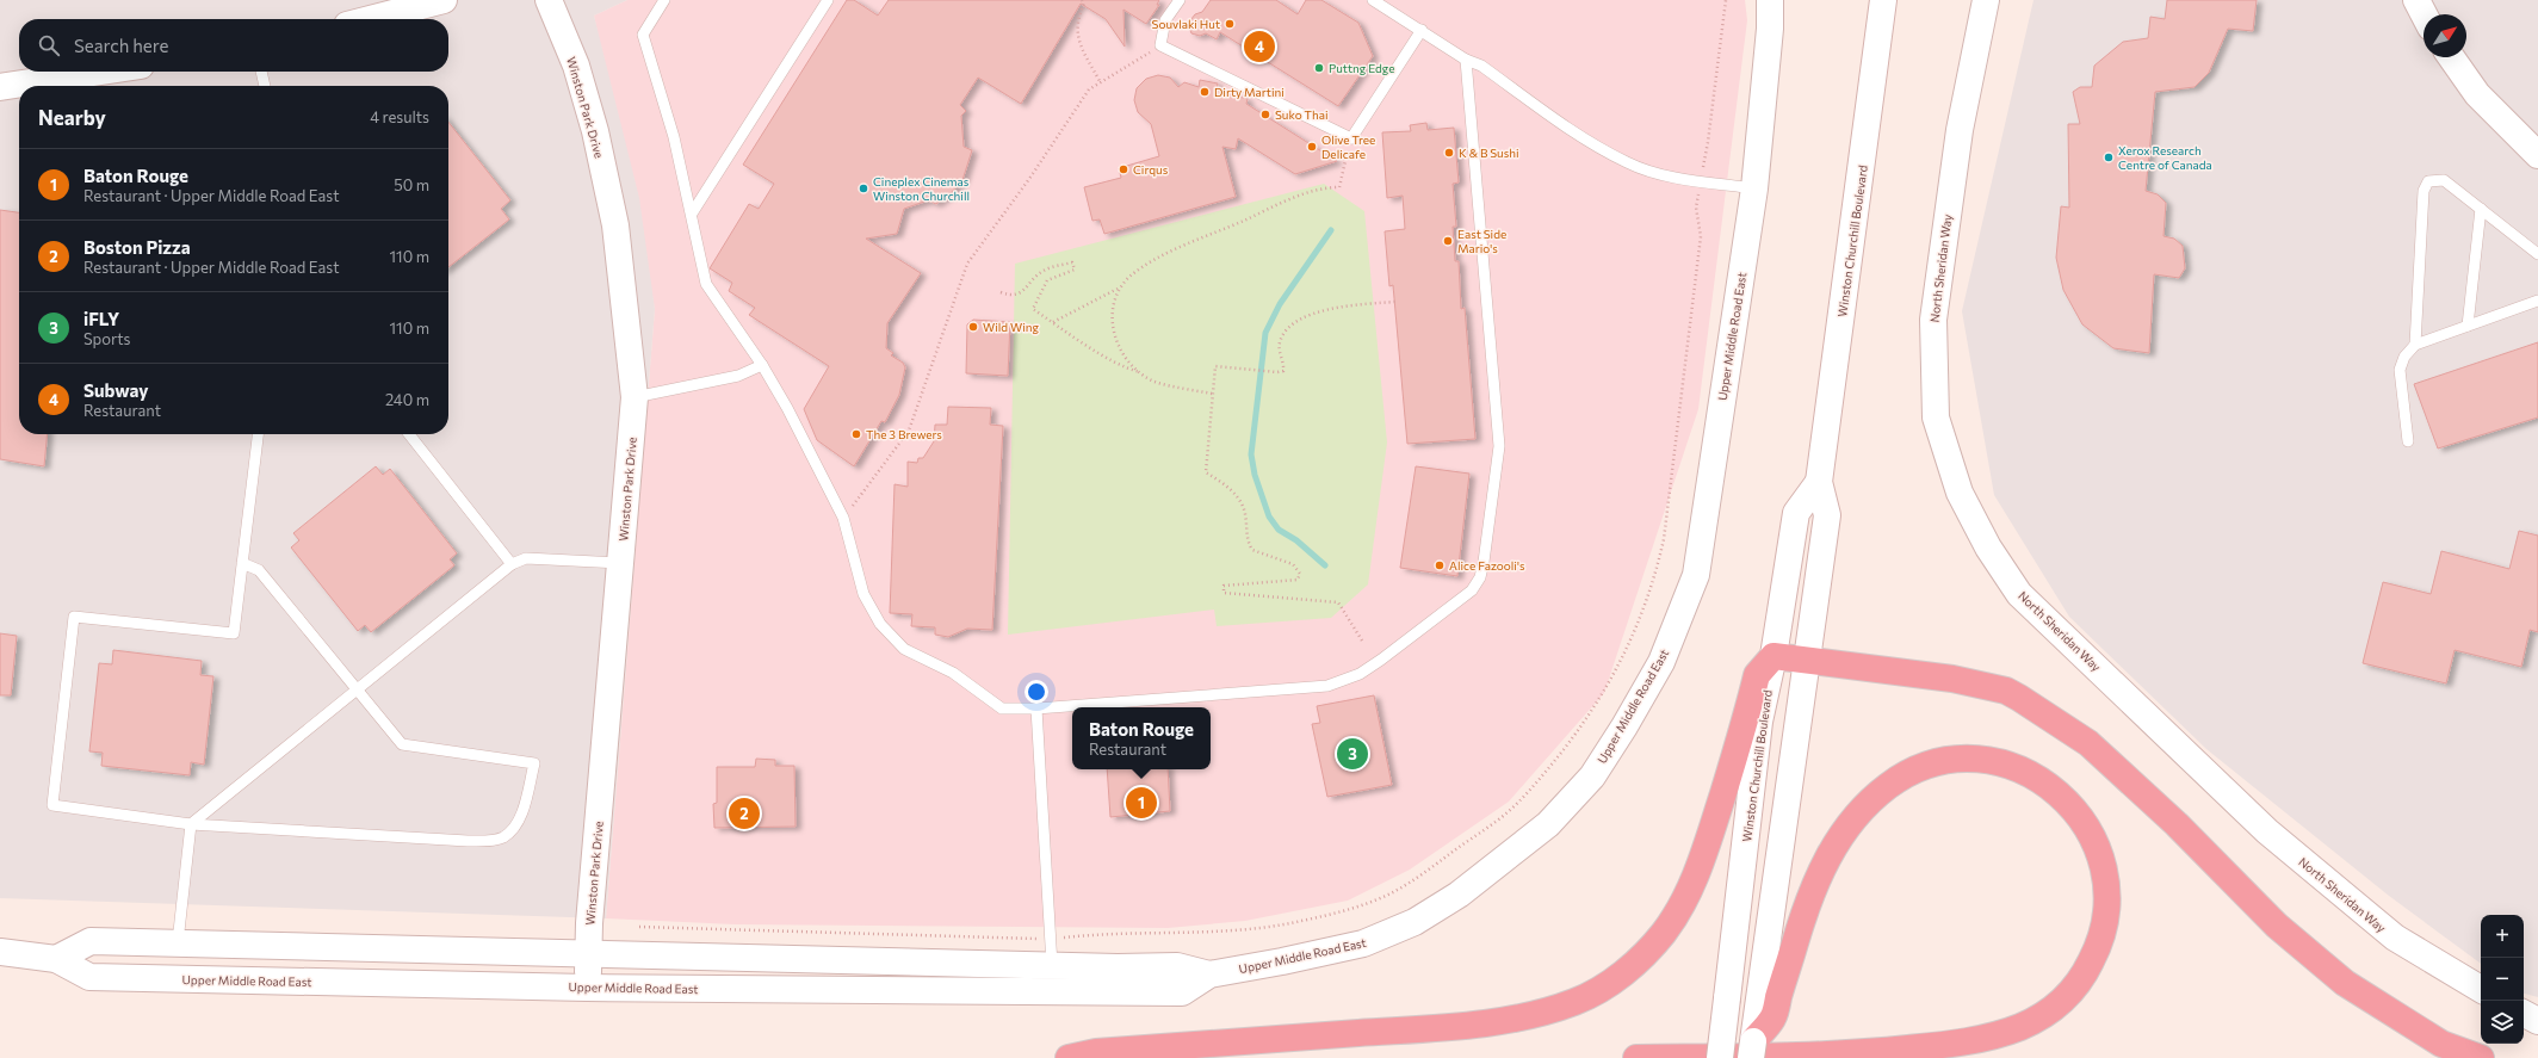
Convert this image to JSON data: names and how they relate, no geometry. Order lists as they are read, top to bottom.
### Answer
{
  "streets": {
    "street": [
      "Winston Park Drive",
      "Winston Churchill Boulevard",
      "North Sheridan Way",
      "Upper Middle Road East"
    ]
  },
  "crossings": [
    ["Winston Park Drive", "Upper Middle Road East"]
  ],
  "places": [
    "Souvlaki Hut",
    "Puttng Edge",
    "Dirty Martini",
    "Suko Thai",
    "Olive Tree Delicafe",
    "K & B Sushi",
    "Xerox Research Centre of Canada",
    "Cirqus",
    "Cineplex Cinemas Winston Churchill",
    "East Side Mario's",
    "Wild Wing",
    "The 3 Brewers",
    "Alice Fazooli's"
  ],
  "north": "top right",
  "page": {
    "search": "Search here",
    "pins": [
      "4",
      "3",
      "1",
      "2"
    ],
    "heading": ["Nearby", "4 results"],
    "list": [
      {
        "mark": "1",
        "name": "Baton Rouge",
        "note": "Restaurant · Upper Middle Road East",
        "value": "50 m"
      },
      {
        "mark": "2",
        "name": "Boston Pizza",
        "note": "Restaurant · Upper Middle Road East",
        "value": "110 m"
      },
      {
        "mark": "3",
        "name": "iFLY",
        "note": "Sports",
        "value": "110 m"
      },
      {
        "mark": "4",
        "name": "Subway",
        "note": "Restaurant",
        "value": "240 m"
      }
    ],
    "popup": ["Baton Rouge", "Restaurant"],
    "map_buttons": ["+", "−"]
  }
}
